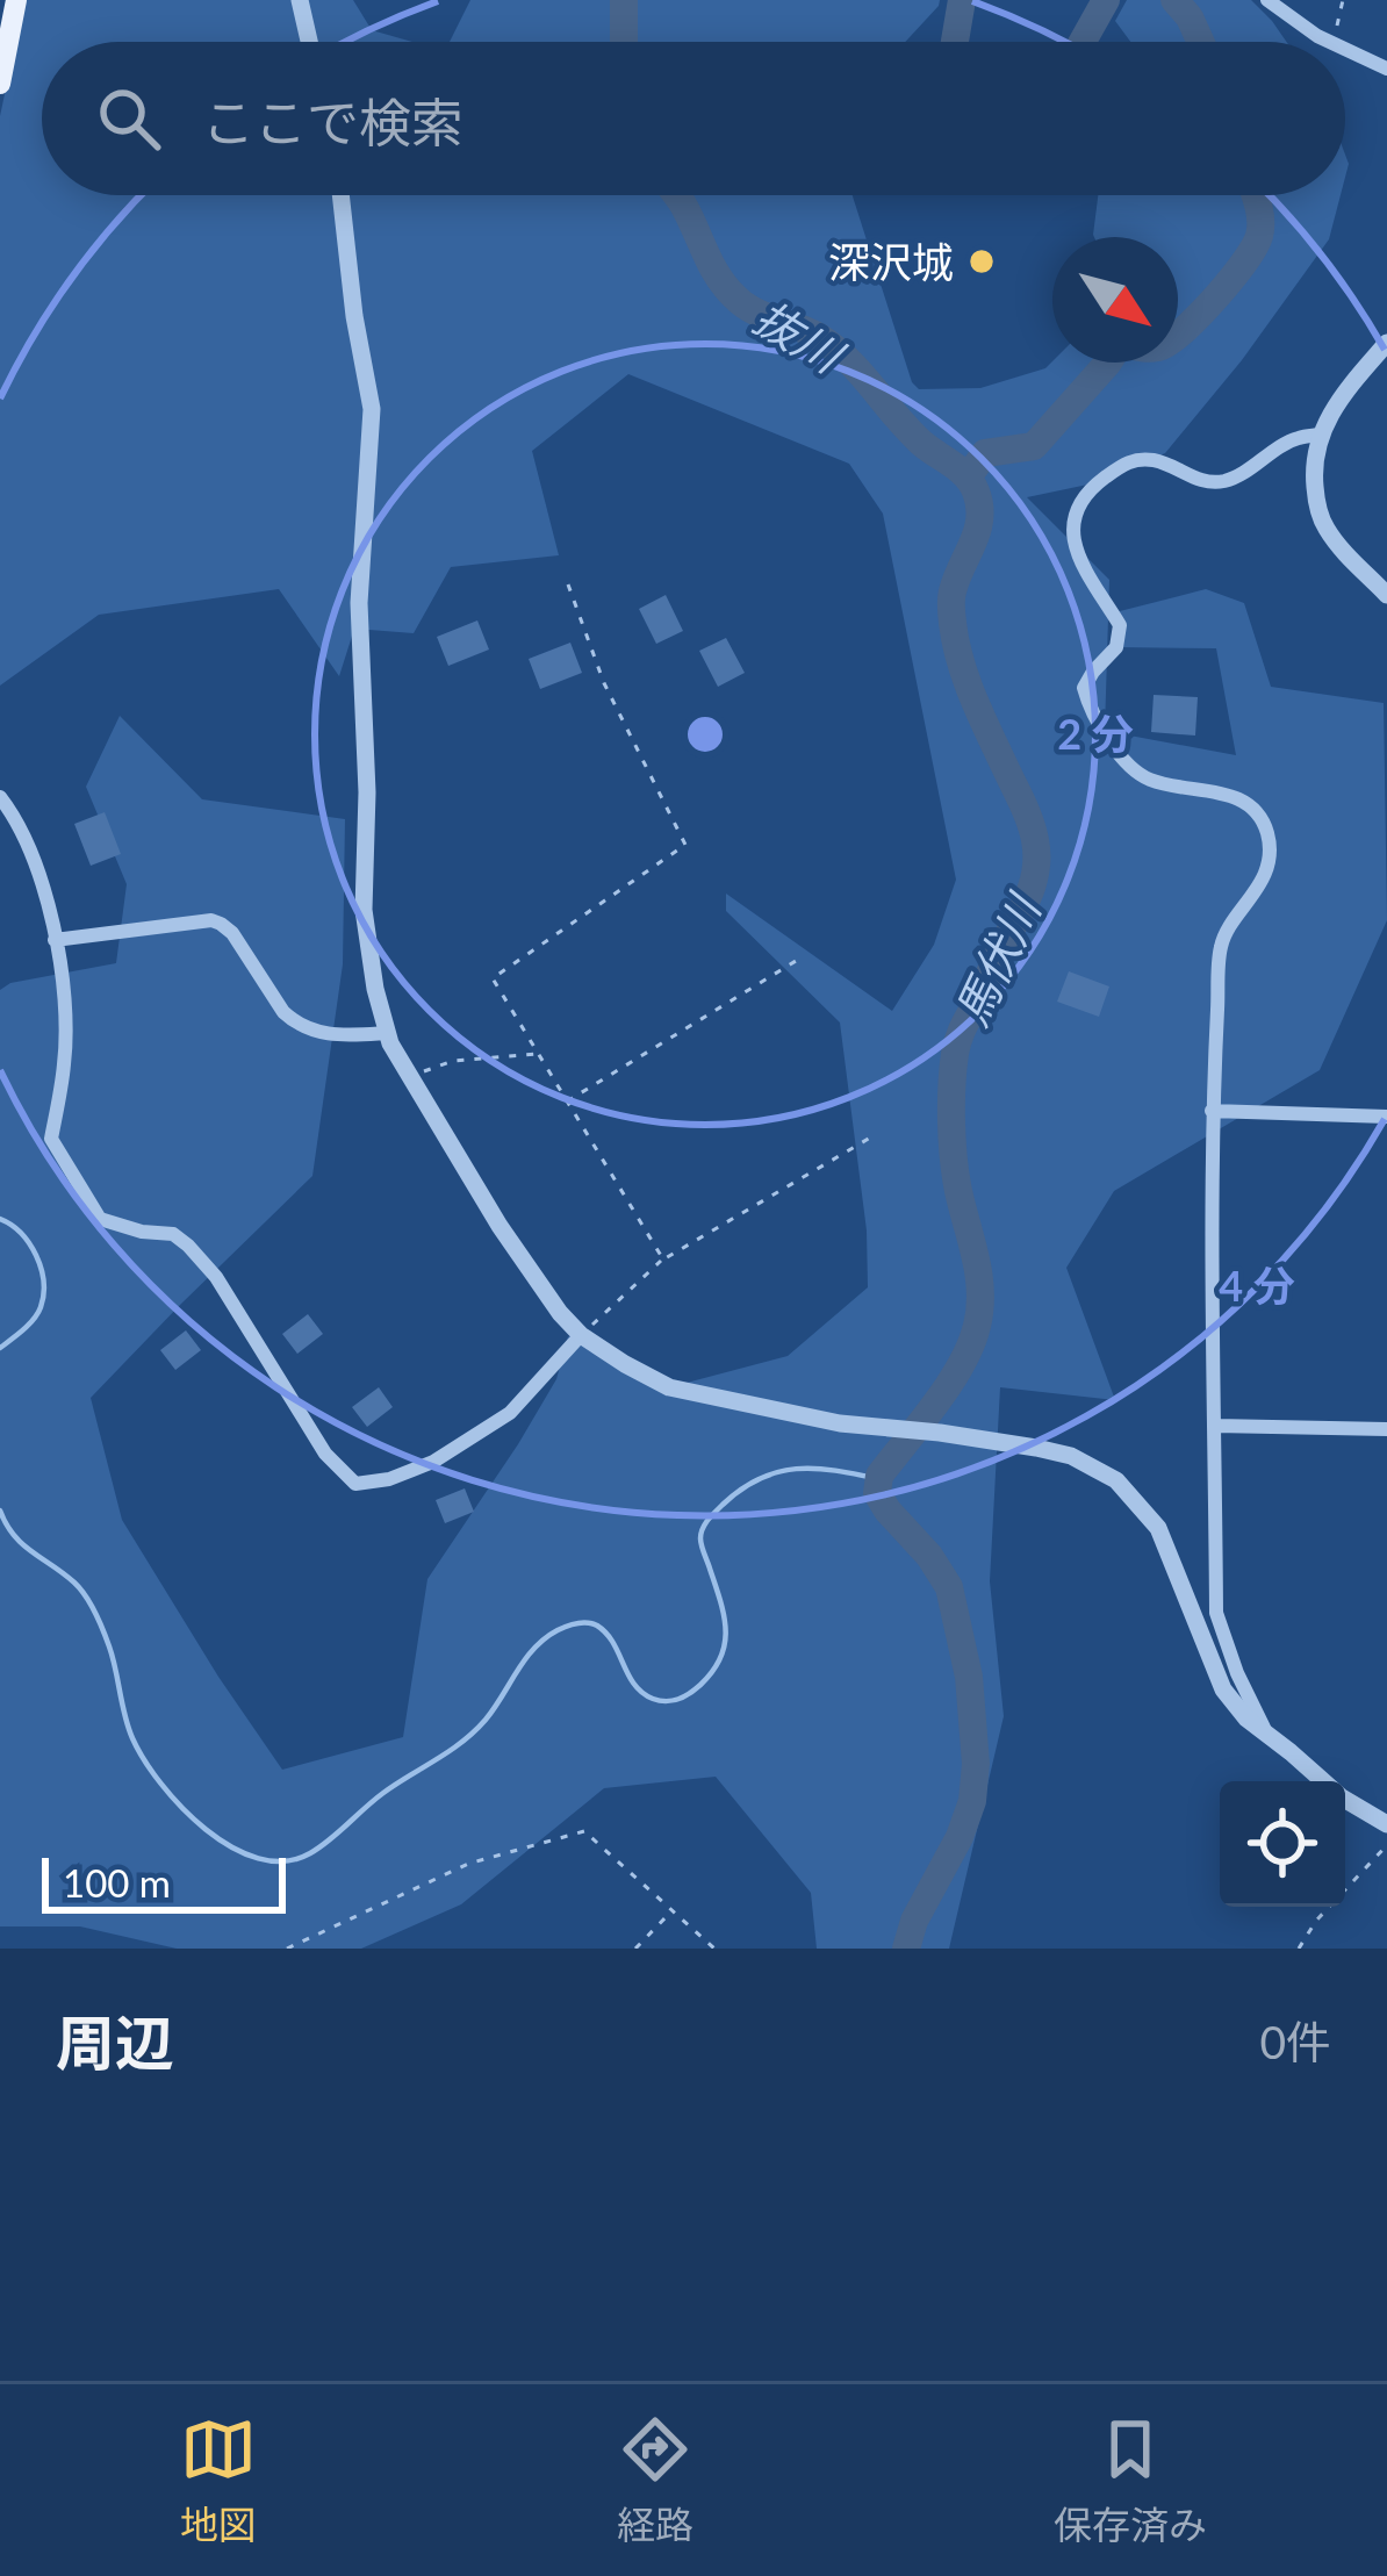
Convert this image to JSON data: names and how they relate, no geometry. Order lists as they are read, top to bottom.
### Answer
{
  "water": ["抜川", "馬伏川"],
  "places": ["深沢城"],
  "scale_bar": "100 m",
  "north": "bottom right",
  "page": {
    "search": "ここで検索",
    "scale": "100 m",
    "heading": ["周辺", "0件"],
    "nav": ["地図", "経路", "保存済み"]
  },
  "rings": ["2 分", "4 分"]
}
